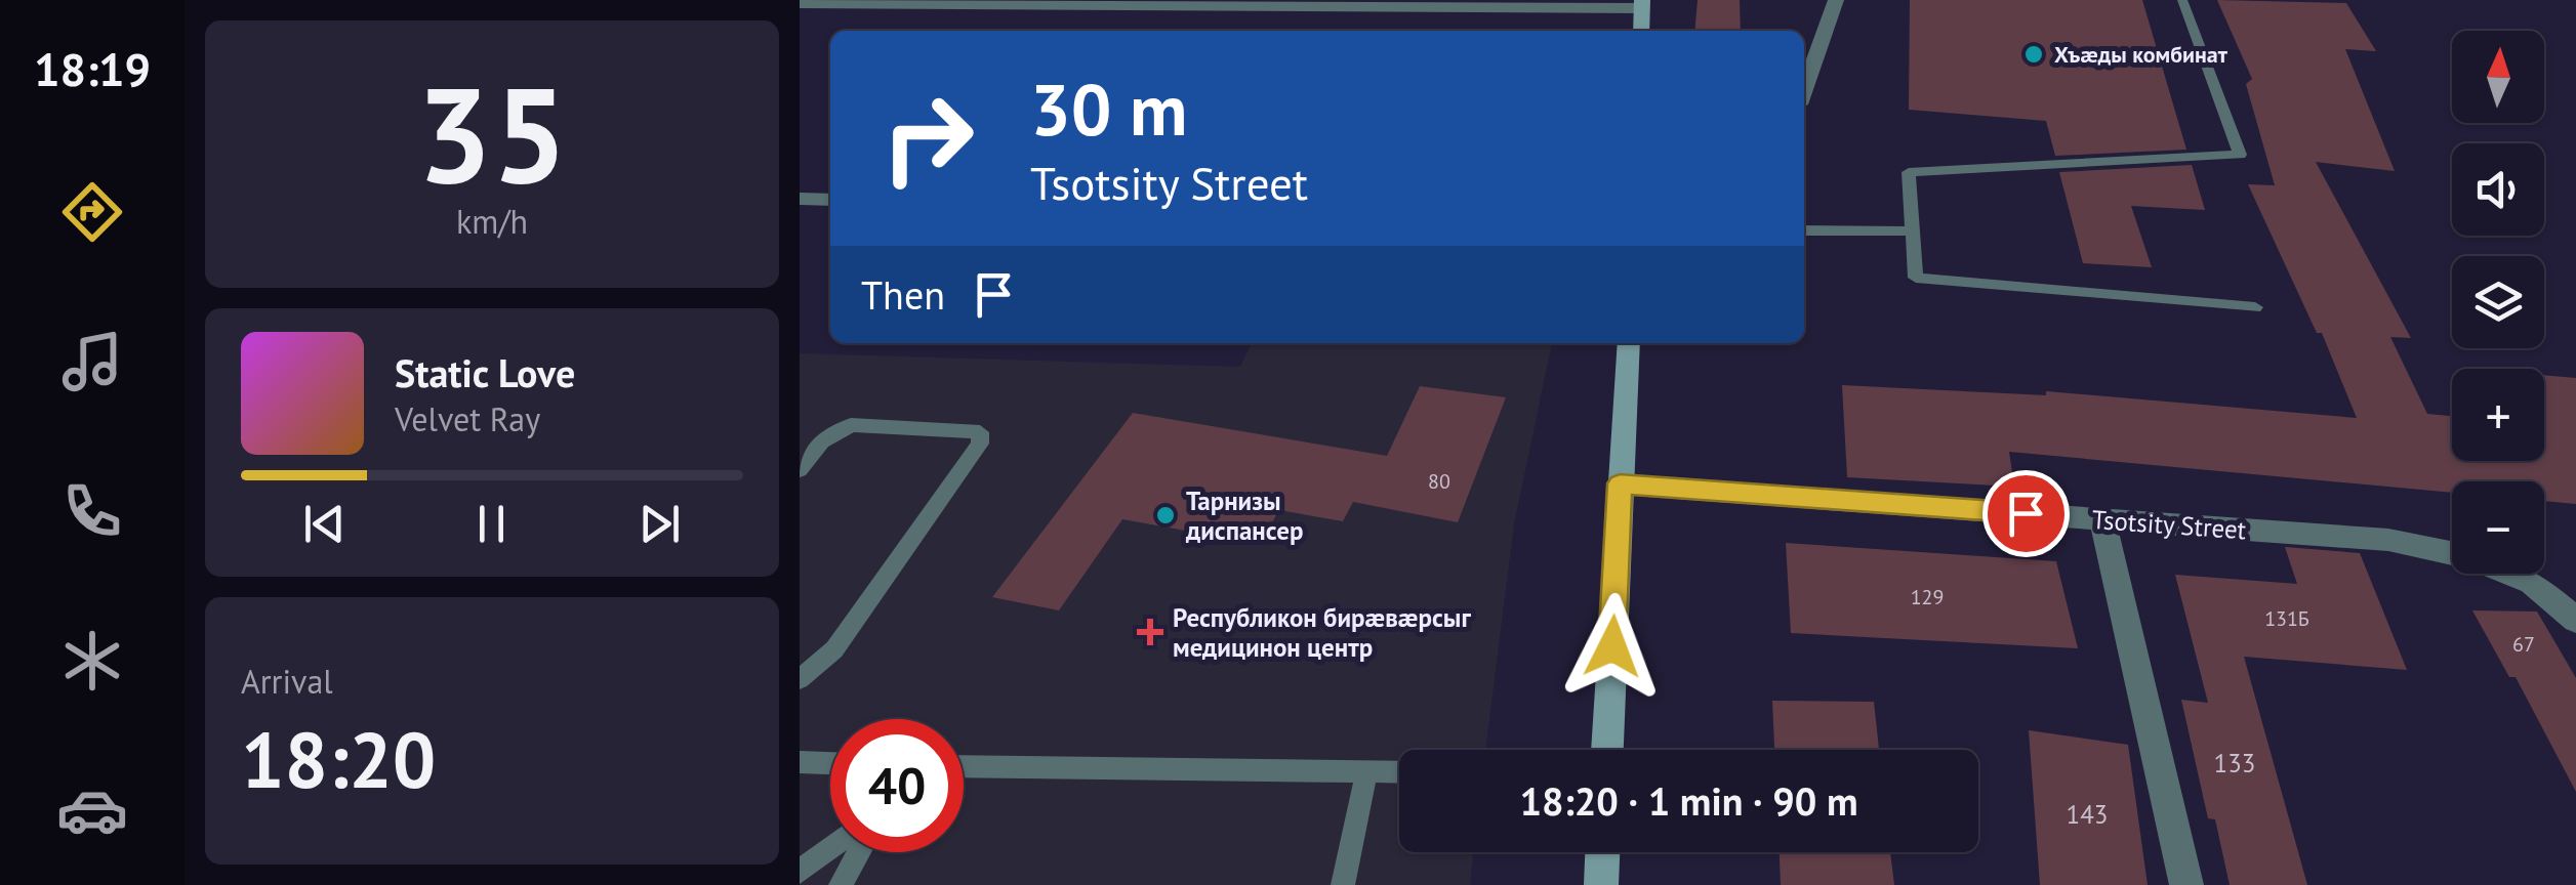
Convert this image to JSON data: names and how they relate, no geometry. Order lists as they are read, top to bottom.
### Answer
{
  "streets": {
    "street": ["Tsotsity Street"]
  },
  "places": {
    "other": ["Хъæды комбинат", "Тарнизы диспансер"],
    "health": ["Республикон бирæвæрсыг медицинон центр"]
  },
  "house_numbers": [
    "80",
    "129",
    "131Б",
    "67",
    "133",
    "143"
  ],
  "north": "top",
  "page": {
    "tabs": "18:19",
    "tile": [
      ["35", "km/h"],
      ["Arrival", "18:20"]
    ],
    "map_buttons": ["+", "−"],
    "turn": ["30 m", "Tsotsity Street"],
    "then": "Then",
    "song": ["Static Love", "Velvet Ray"],
    "limit": "40",
    "trip": "18:20 · 1 min · 90 m"
  }
}
